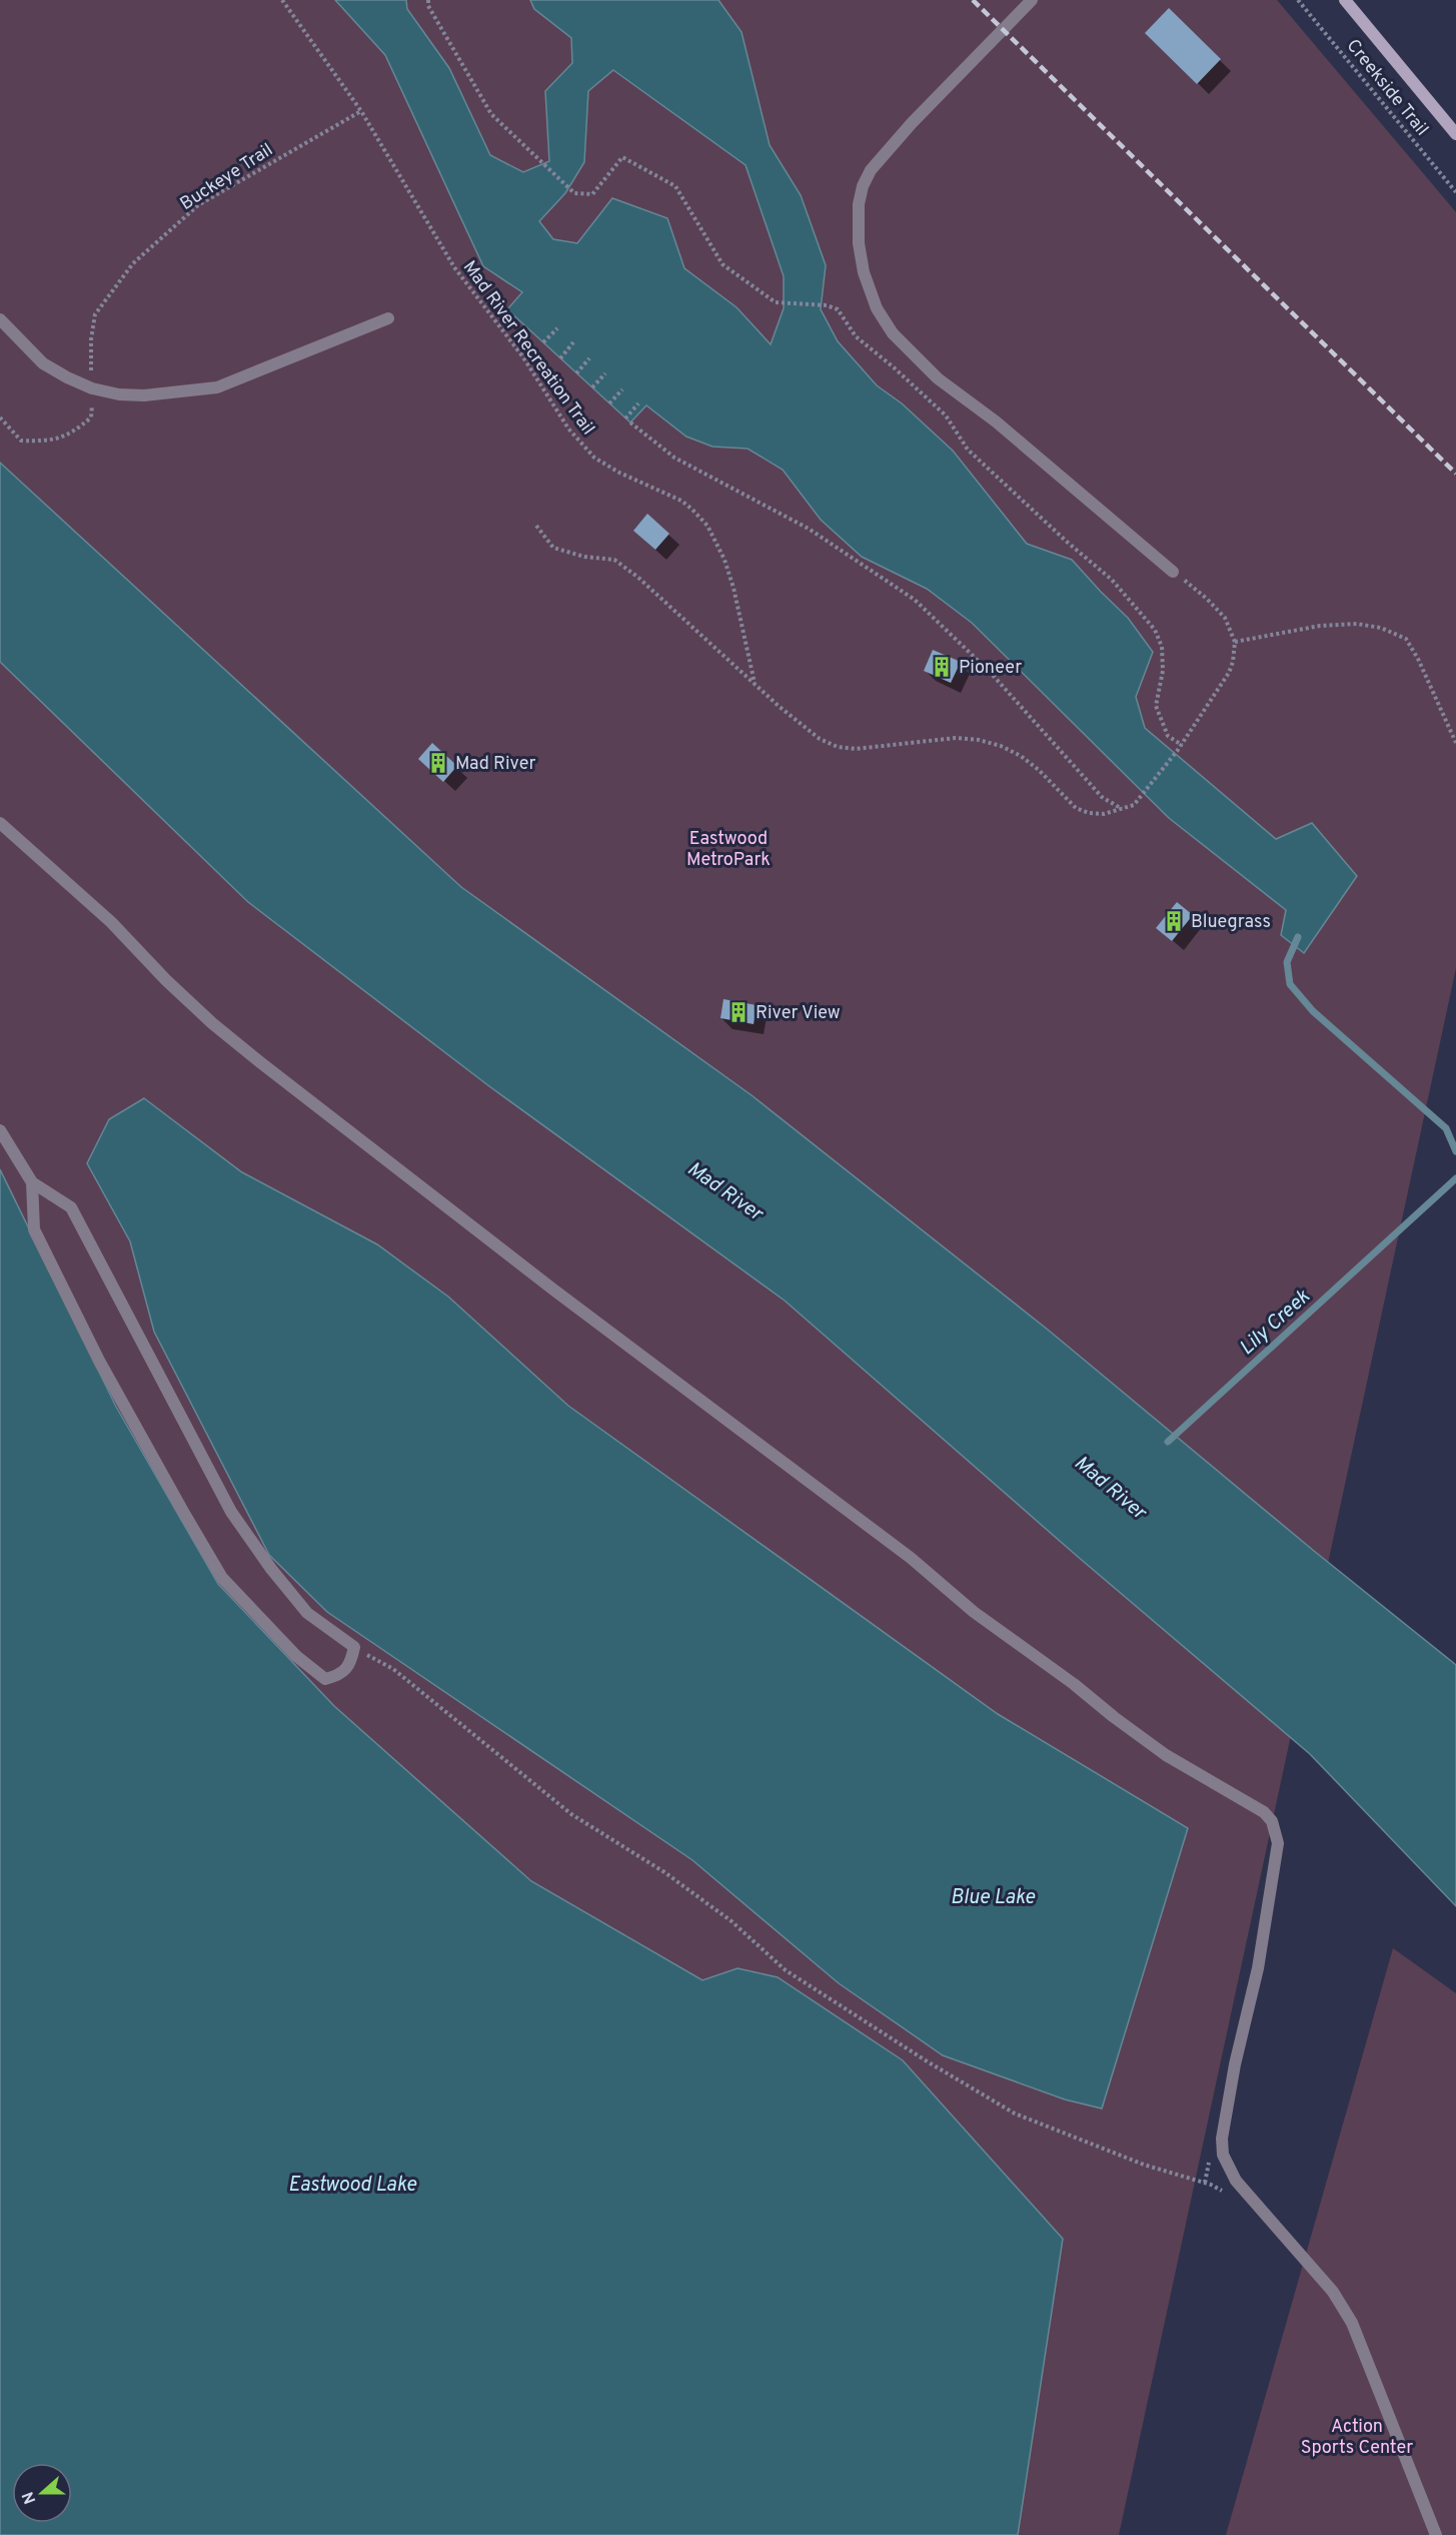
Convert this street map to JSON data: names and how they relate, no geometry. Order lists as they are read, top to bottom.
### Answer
{
  "streets": {
    "path": ["Creekside Trail", "Buckeye Trail", "Mad River Recreation Trail"]
  },
  "crossings": [
    ["Buckeye Trail", "Mad River Recreation Trail"]
  ],
  "water": [
    "Mad River",
    "Lily Creek",
    "Blue Lake",
    "Eastwood Lake"
  ],
  "parks": ["Eastwood MetroPark", "Action Sports Center"],
  "places": {
    "building": [
      "Pioneer",
      "Mad River",
      "Bluegrass",
      "River View"
    ]
  },
  "north": "left"
}
